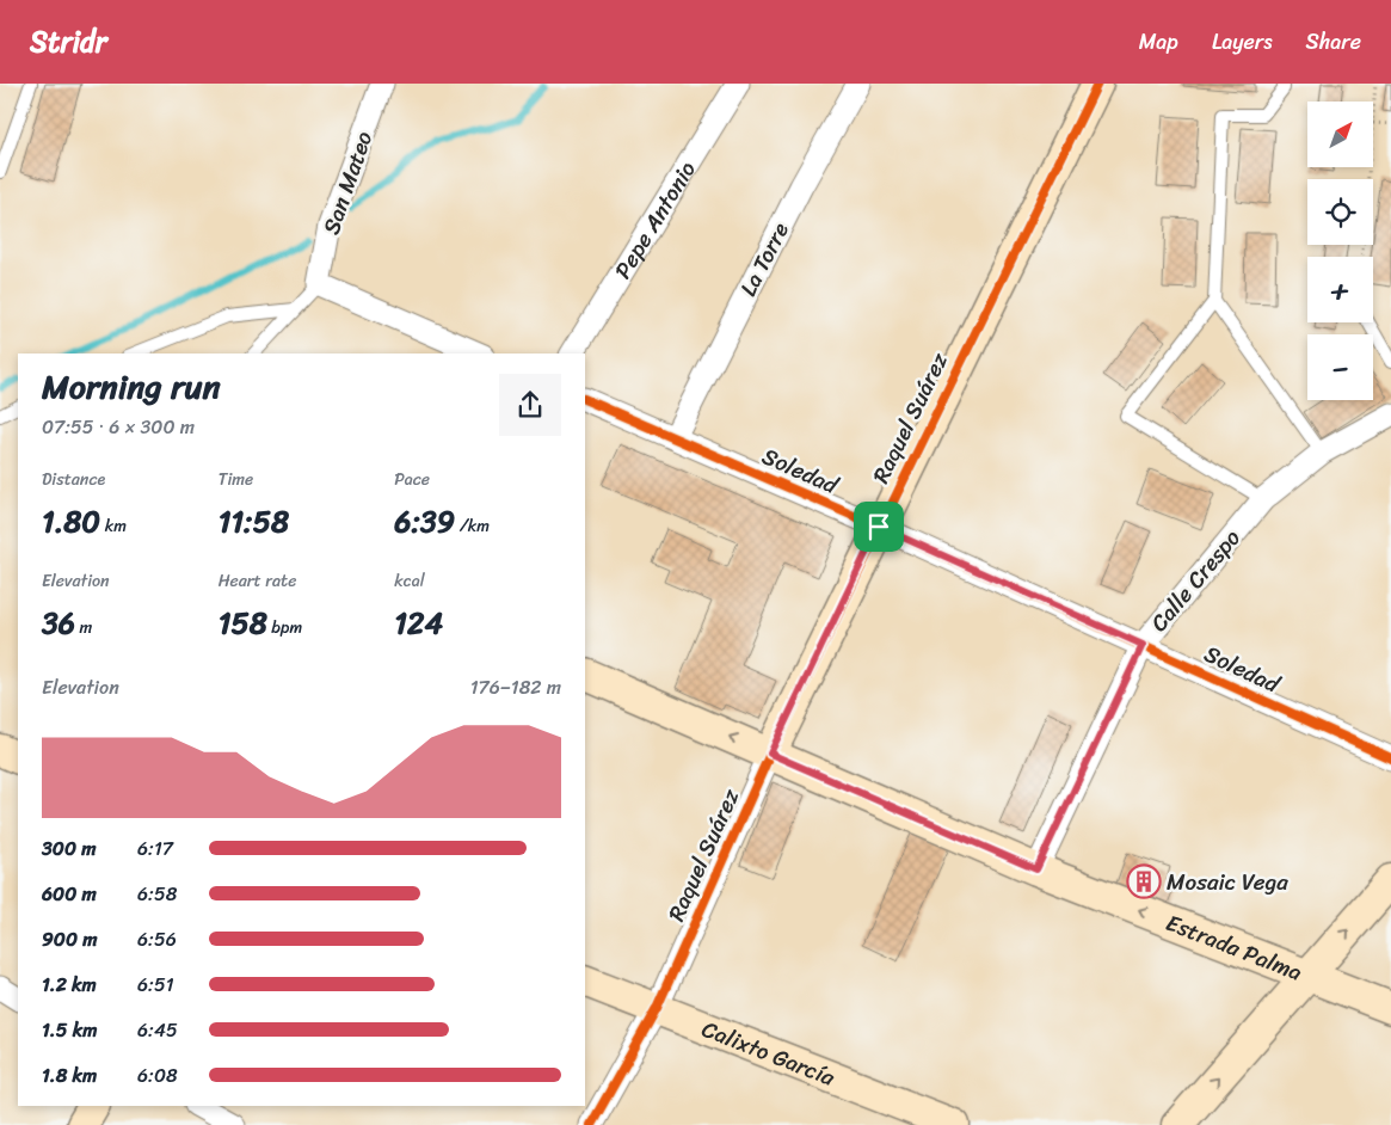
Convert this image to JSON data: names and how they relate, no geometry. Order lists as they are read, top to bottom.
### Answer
{
  "streets": {
    "main road": ["Raquel Suárez", "Estrada Palma", "Calixto García"],
    "street": [
      "San Mateo",
      "Pepe Antonio",
      "La Torre",
      "Soledad",
      "Calle Crespo"
    ]
  },
  "crossings": [
    ["La Torre", "Soledad"],
    ["Raquel Suárez", "Soledad"],
    ["Raquel Suárez", "Estrada Palma"],
    ["Raquel Suárez", "Calixto García"],
    ["Soledad", "Calle Crespo"],
    ["Calle Crespo", "Estrada Palma"]
  ],
  "one_way": ["Estrada Palma"],
  "places": {
    "building": ["Mosaic Vega"]
  },
  "north": "top right",
  "page": {
    "header": "Stridr",
    "nav": ["Map", "Layers", "Share"],
    "map_buttons": ["+", "−"],
    "heading": ["Morning run", "07:55 · 6 × 300 m"],
    "stats": [
      ["Distance", "1.80 km"],
      ["Time", "11:58"],
      ["Pace", "6:39 /km"],
      ["Elevation", "36 m"],
      ["Heart rate", "158 bpm"],
      ["kcal", "124"]
    ],
    "chart": ["Elevation", "176–182 m"],
    "list": [
      {
        "name": "300 m",
        "note": "6:17"
      },
      {
        "name": "600 m",
        "note": "6:58"
      },
      {
        "name": "900 m",
        "note": "6:56"
      },
      {
        "name": "1.2 km",
        "note": "6:51"
      },
      {
        "name": "1.5 km",
        "note": "6:45"
      },
      {
        "name": "1.8 km",
        "note": "6:08"
      }
    ]
  }
}
